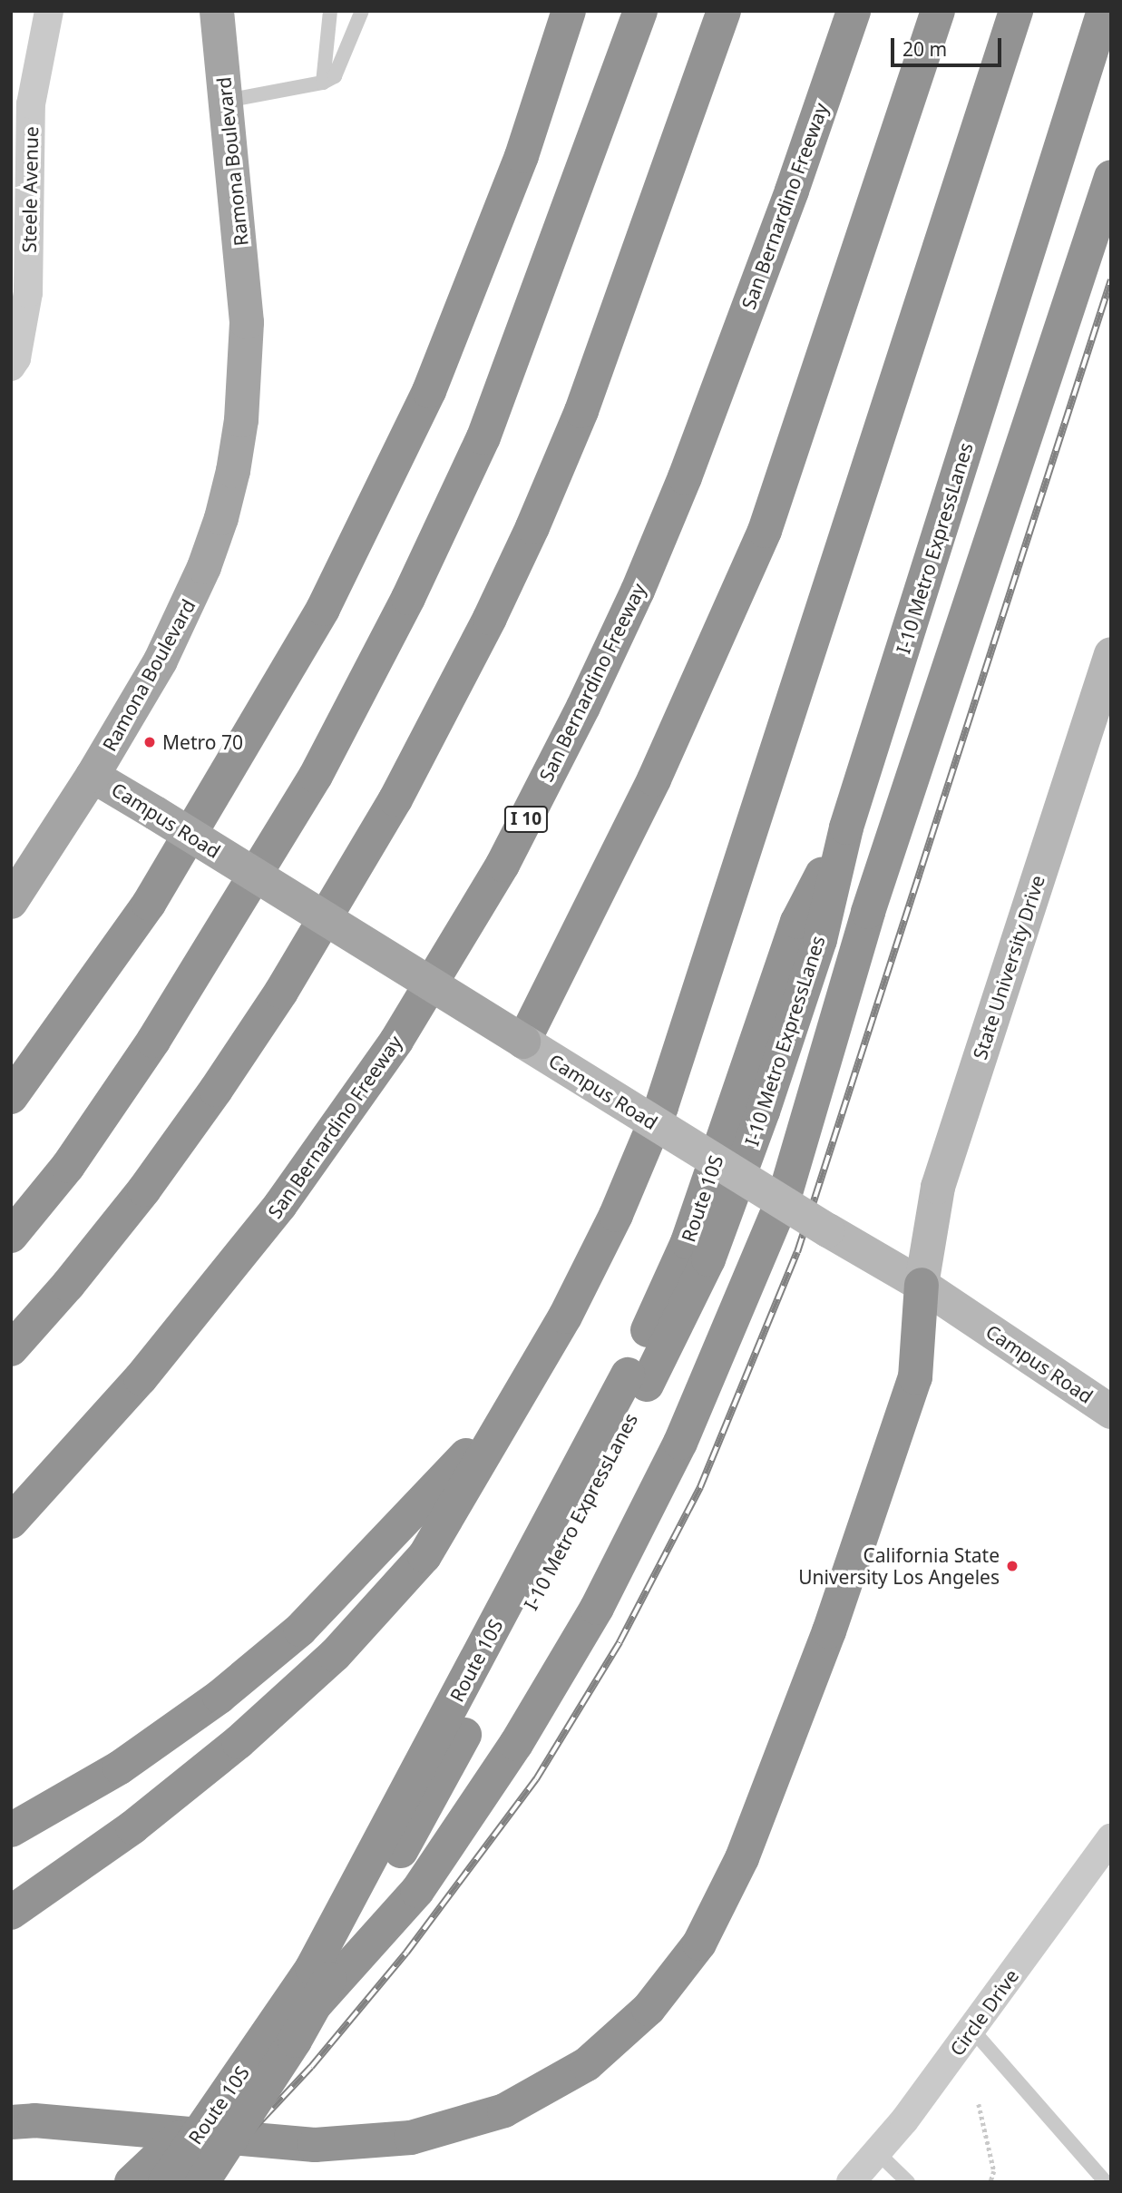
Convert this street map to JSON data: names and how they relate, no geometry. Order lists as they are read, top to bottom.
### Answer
{
  "streets": {
    "highway": [
      "San Bernardino Freeway",
      "I-10 Metro ExpressLanes",
      "I 10",
      "Route 10S"
    ],
    "main road": ["Ramona Boulevard", "Campus Road", "State University Drive"],
    "street": ["Steele Avenue", "Circle Drive"]
  },
  "crossings": [
    ["Ramona Boulevard", "Campus Road"],
    ["I-10 Metro ExpressLanes", "Route 10S"],
    ["Campus Road", "State University Drive"]
  ],
  "places": ["Metro 70", "California State University Los Angeles"],
  "scale_bar": "20 m"
}
